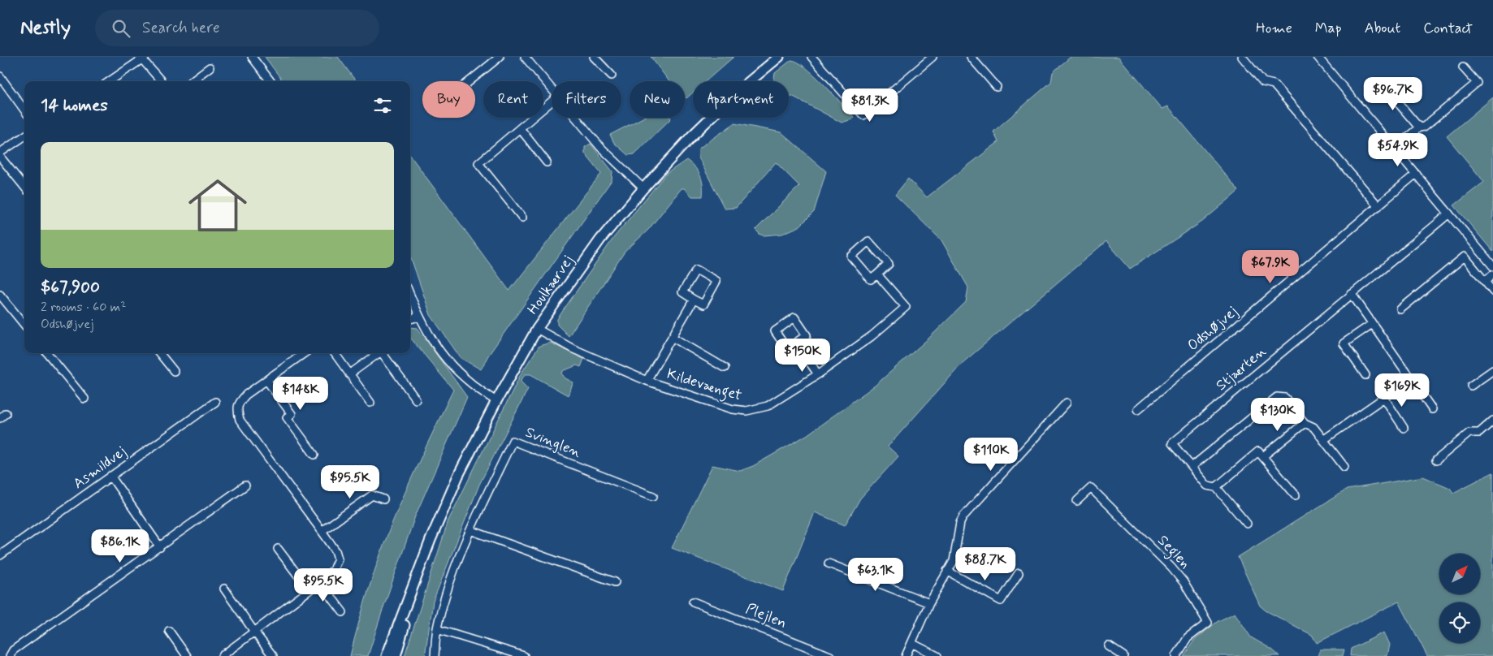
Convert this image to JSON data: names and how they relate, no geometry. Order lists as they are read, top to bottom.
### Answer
{
  "streets": {
    "street": [
      "Houlkærvej",
      "Odshøjvej",
      "Stjærten",
      "Kildevænget",
      "Svinglen",
      "Asmildvej",
      "Seglen",
      "Plejlen"
    ]
  },
  "crossings": [
    ["Houlkærvej", "Kildevænget"]
  ],
  "north": "top right",
  "page": {
    "header": "Nestly",
    "search": "Search here",
    "nav": [
      "Home",
      "Map",
      "About",
      "Contact"
    ],
    "price": [
      "$96.7K",
      "$81.3K",
      "$54.9K",
      "$67.9K",
      "$150K",
      "$169K",
      "$148K",
      "$130K",
      "$110K",
      "$95.5K",
      "$86.1K",
      "$88.7K",
      "$63.1K",
      "$95.5K"
    ],
    "chip": [
      "Buy",
      "Rent",
      "Filters",
      "New",
      "Apartment"
    ],
    "heading": "14 homes",
    "list": [
      {
        "name": "$67,900",
        "note": "2 rooms · 60 m² · Odshøjvej"
      }
    ]
  }
}
